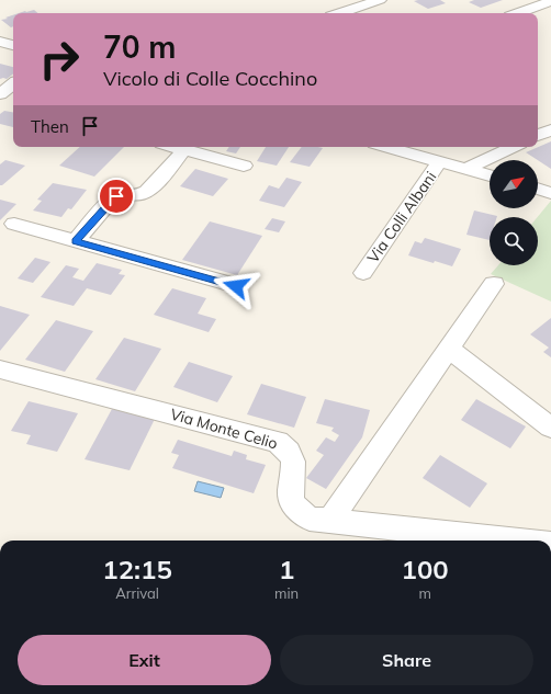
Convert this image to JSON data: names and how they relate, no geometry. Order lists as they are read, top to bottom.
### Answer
{
  "streets": {
    "street": ["Via Colli Albani", "Via Monte Celio"]
  },
  "north": "top right",
  "page": {
    "turn": ["70 m", "Vicolo di Colle Cocchino"],
    "then": "Then",
    "eta": [
      "12:15",
      "Arrival",
      "1",
      "min",
      "100",
      "m"
    ],
    "buttons": ["Exit", "Share"]
  }
}
